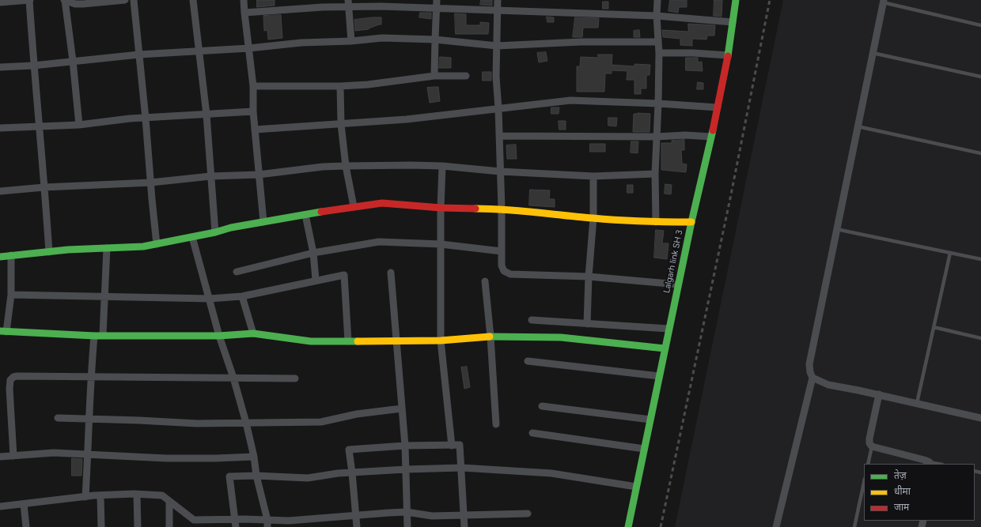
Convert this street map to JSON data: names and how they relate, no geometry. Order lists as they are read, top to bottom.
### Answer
{
  "streets": {
    "street": ["Lalgarh link SH 3"]
  },
  "legend": ["तेज़", "धीमा", "जाम"]
}
